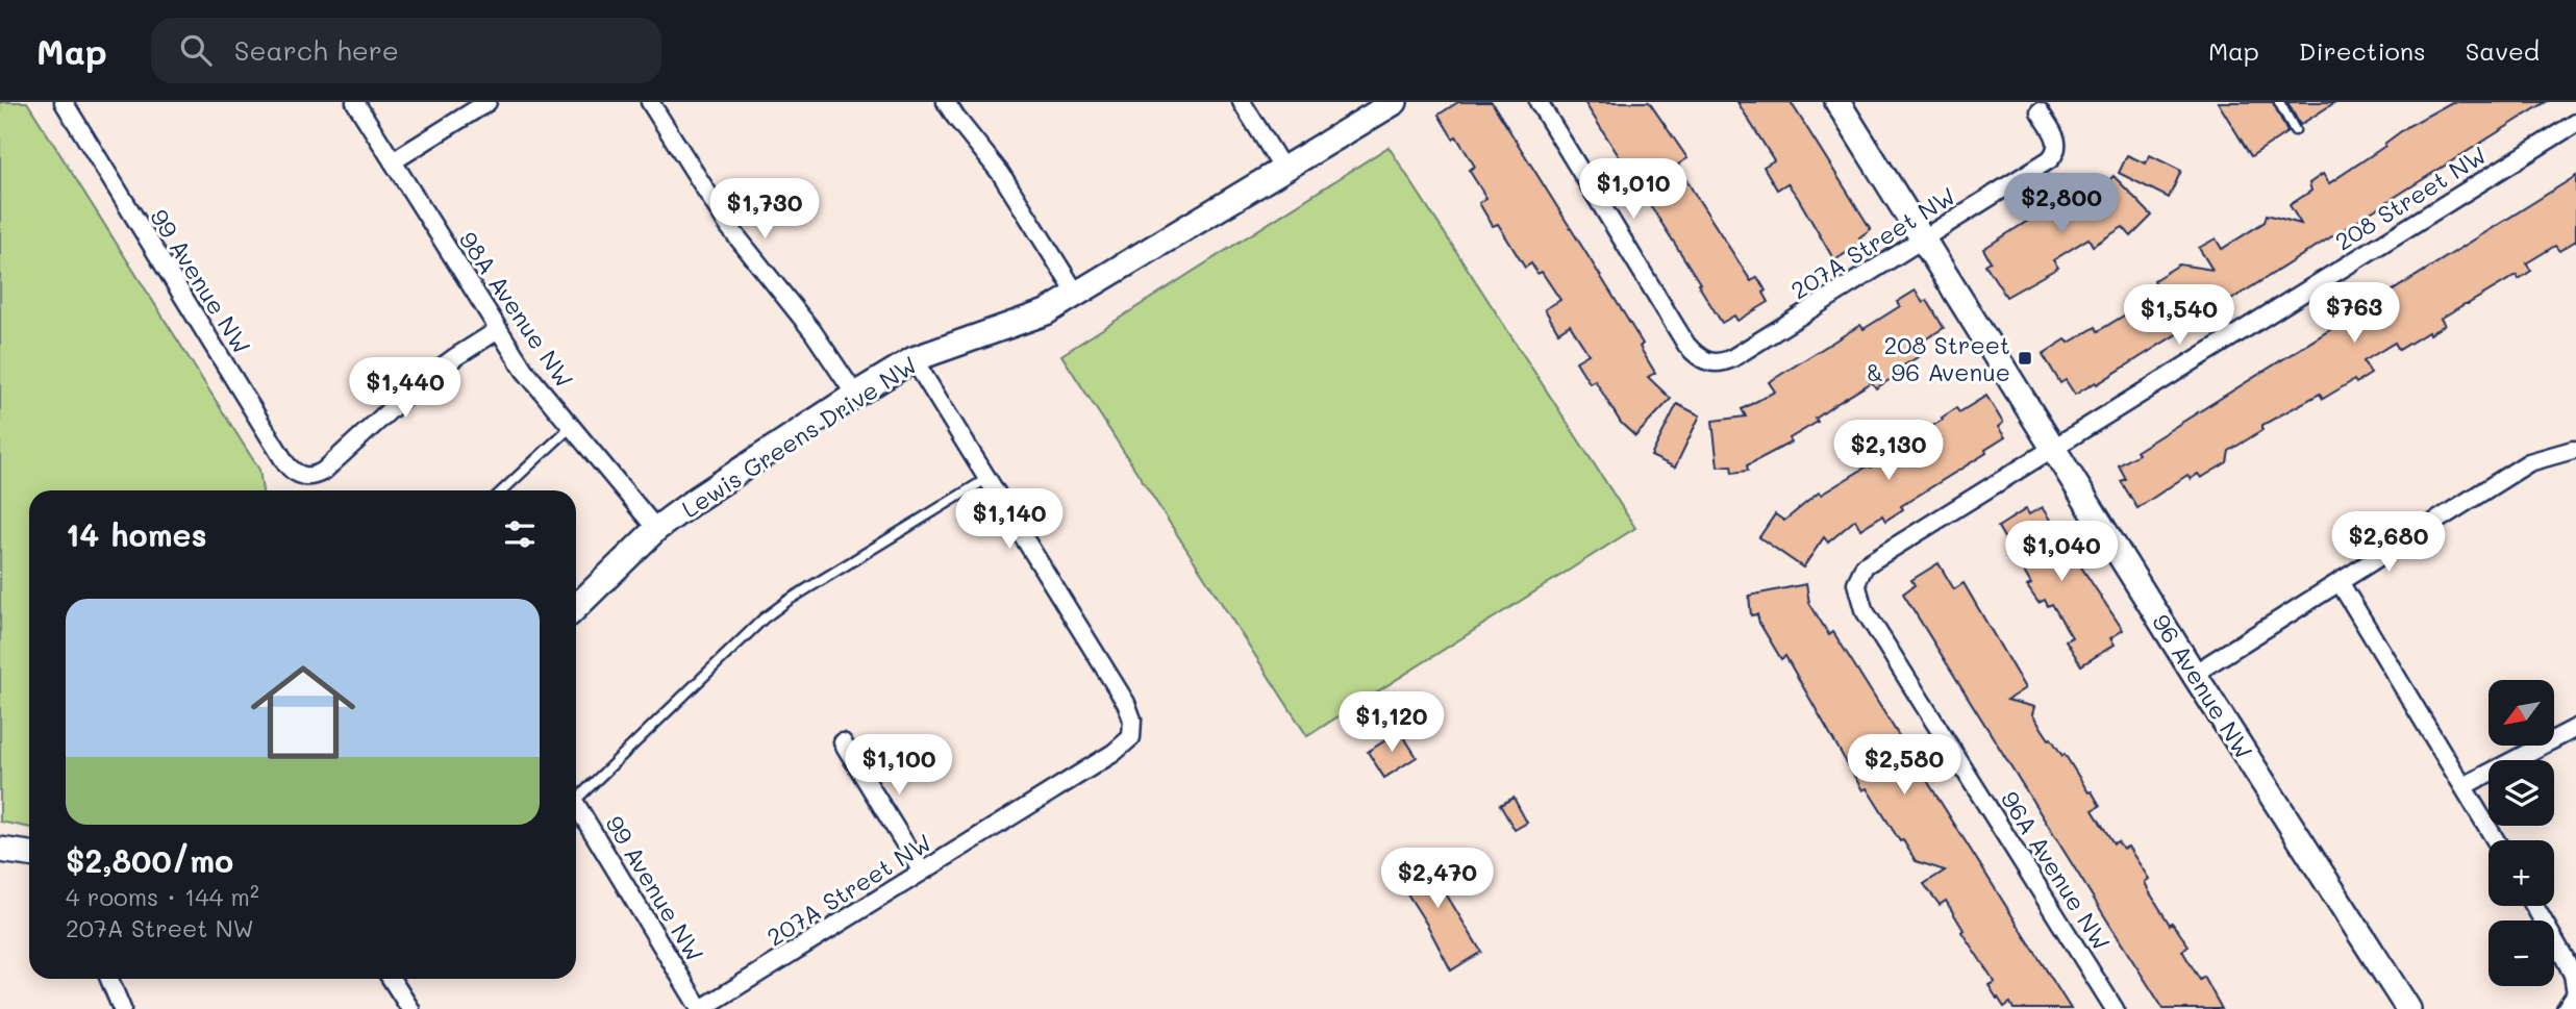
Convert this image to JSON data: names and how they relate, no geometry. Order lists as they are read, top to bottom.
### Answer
{
  "streets": {
    "street": [
      "208 Street NW",
      "207A Street NW",
      "99 Avenue NW",
      "98A Avenue NW",
      "Lewis Greens Drive NW",
      "96 Avenue NW",
      "96A Avenue NW"
    ]
  },
  "crossings": [
    ["208 Street NW", "96 Avenue NW"],
    ["208 Street NW", "96A Avenue NW"],
    ["207A Street NW", "99 Avenue NW"],
    ["207A Street NW", "96 Avenue NW"],
    ["99 Avenue NW", "98A Avenue NW"],
    ["98A Avenue NW", "Lewis Greens Drive NW"]
  ],
  "places": {
    "transit": ["208 Street & 96 Avenue"]
  },
  "north": "bottom left",
  "page": {
    "header": "Map",
    "search": "Search here",
    "nav": ["Map", "Directions", "Saved"],
    "price": [
      "$1,010",
      "$2,800",
      "$1,730",
      "$763",
      "$1,540",
      "$1,440",
      "$2,130",
      "$1,140",
      "$2,680",
      "$1,040",
      "$1,120",
      "$1,100",
      "$2,580",
      "$2,470"
    ],
    "heading": "14 homes",
    "list": [
      {
        "name": "$2,800/mo",
        "note": "4 rooms · 144 m² · 207A Street NW"
      }
    ],
    "map_buttons": ["+", "−"]
  }
}
